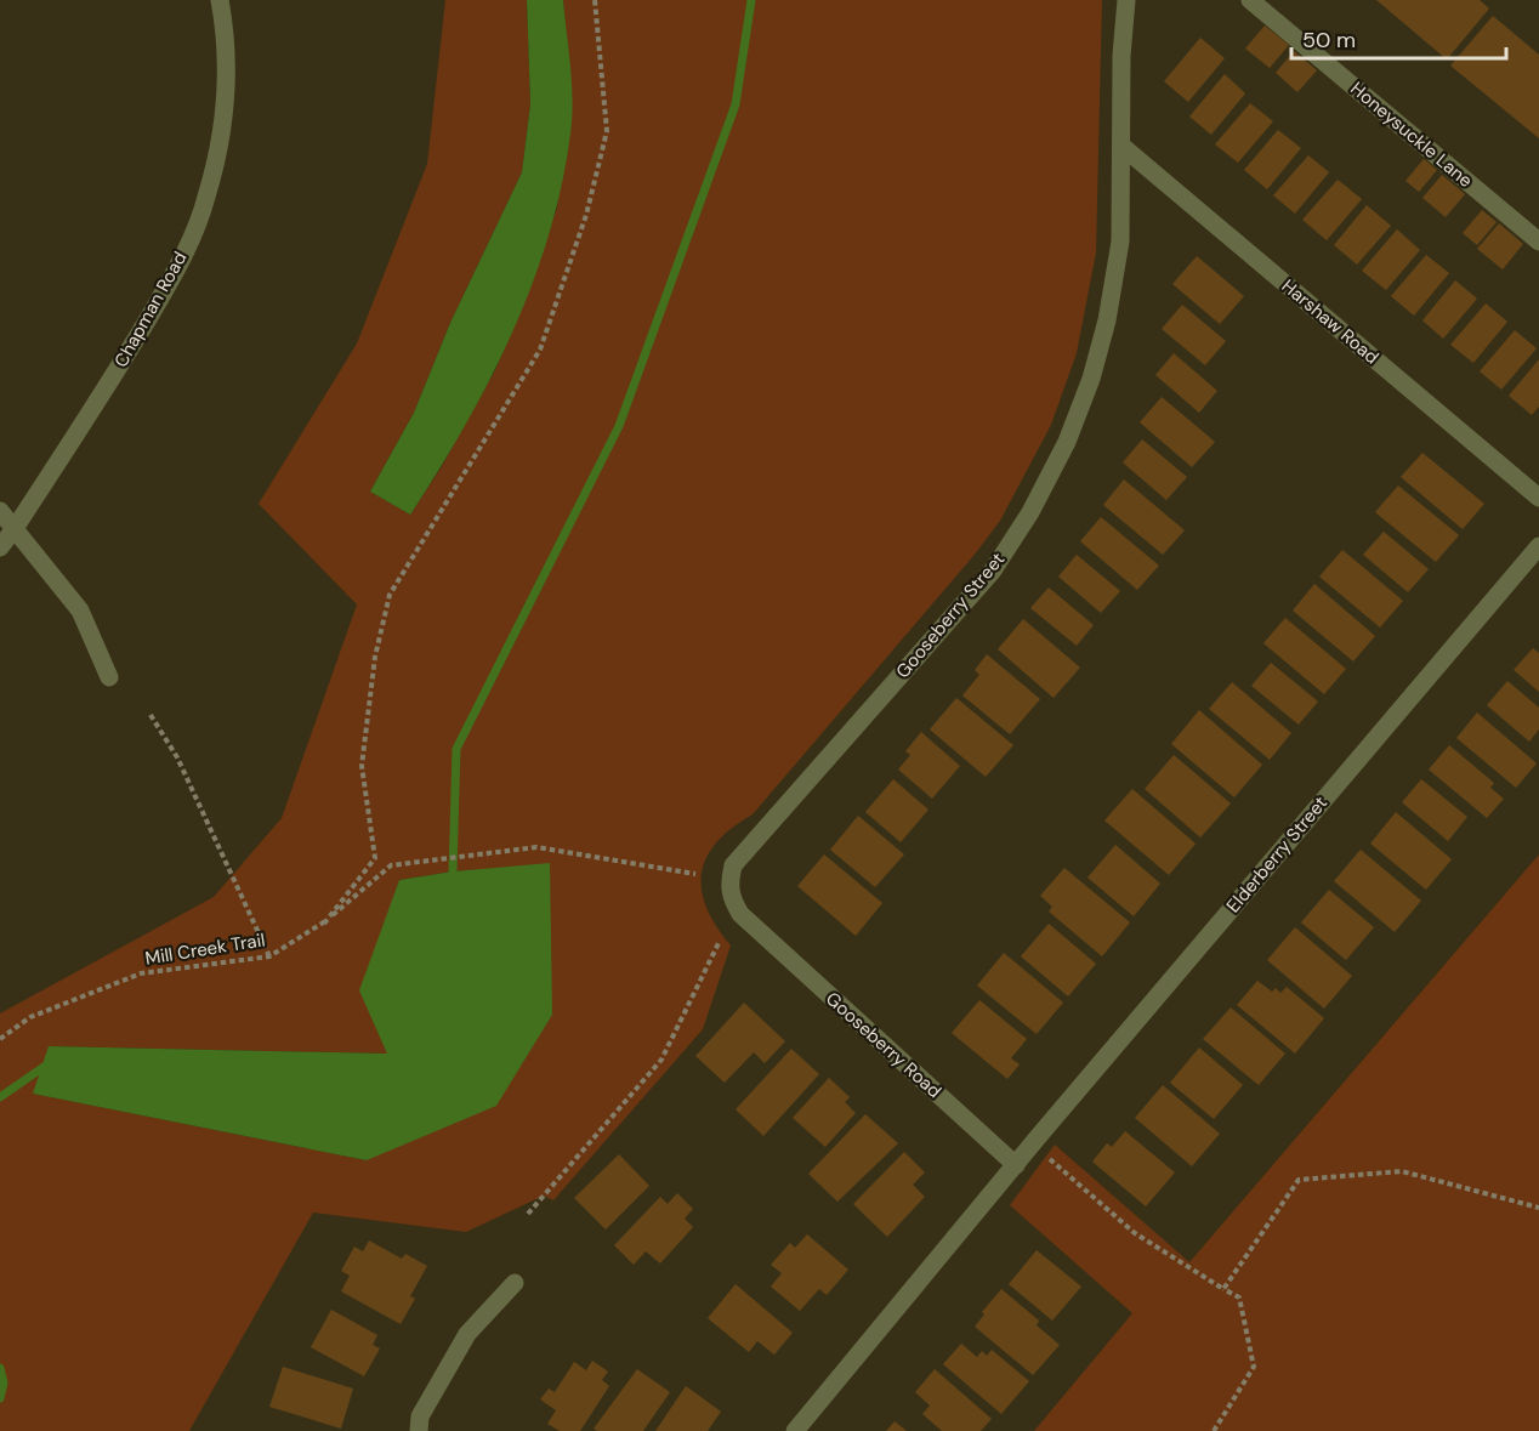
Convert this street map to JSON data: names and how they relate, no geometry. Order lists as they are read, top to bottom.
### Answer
{
  "streets": {
    "street": [
      "Honeysuckle Lane",
      "Chapman Road",
      "Harshaw Road",
      "Gooseberry Street",
      "Elderberry Street",
      "Gooseberry Road"
    ],
    "path": ["Mill Creek Trail"]
  },
  "crossings": [
    ["Harshaw Road", "Gooseberry Street"],
    ["Gooseberry Street", "Gooseberry Road"],
    ["Elderberry Street", "Gooseberry Road"]
  ],
  "scale_bar": "50 m"
}
